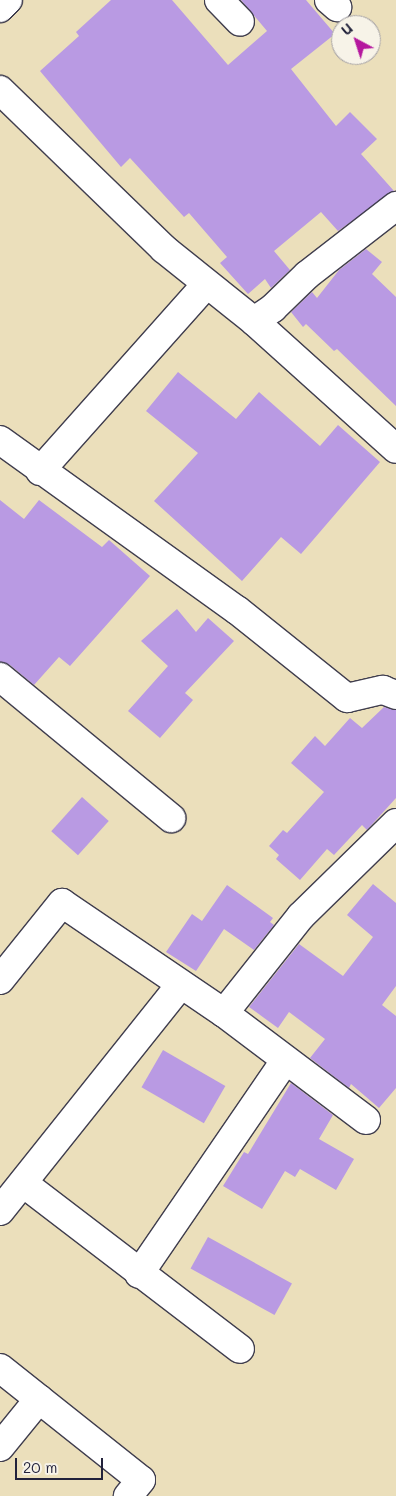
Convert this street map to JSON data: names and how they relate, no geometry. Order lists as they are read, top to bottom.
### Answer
{
  "scale_bar": "20 m",
  "north": "top left"
}
